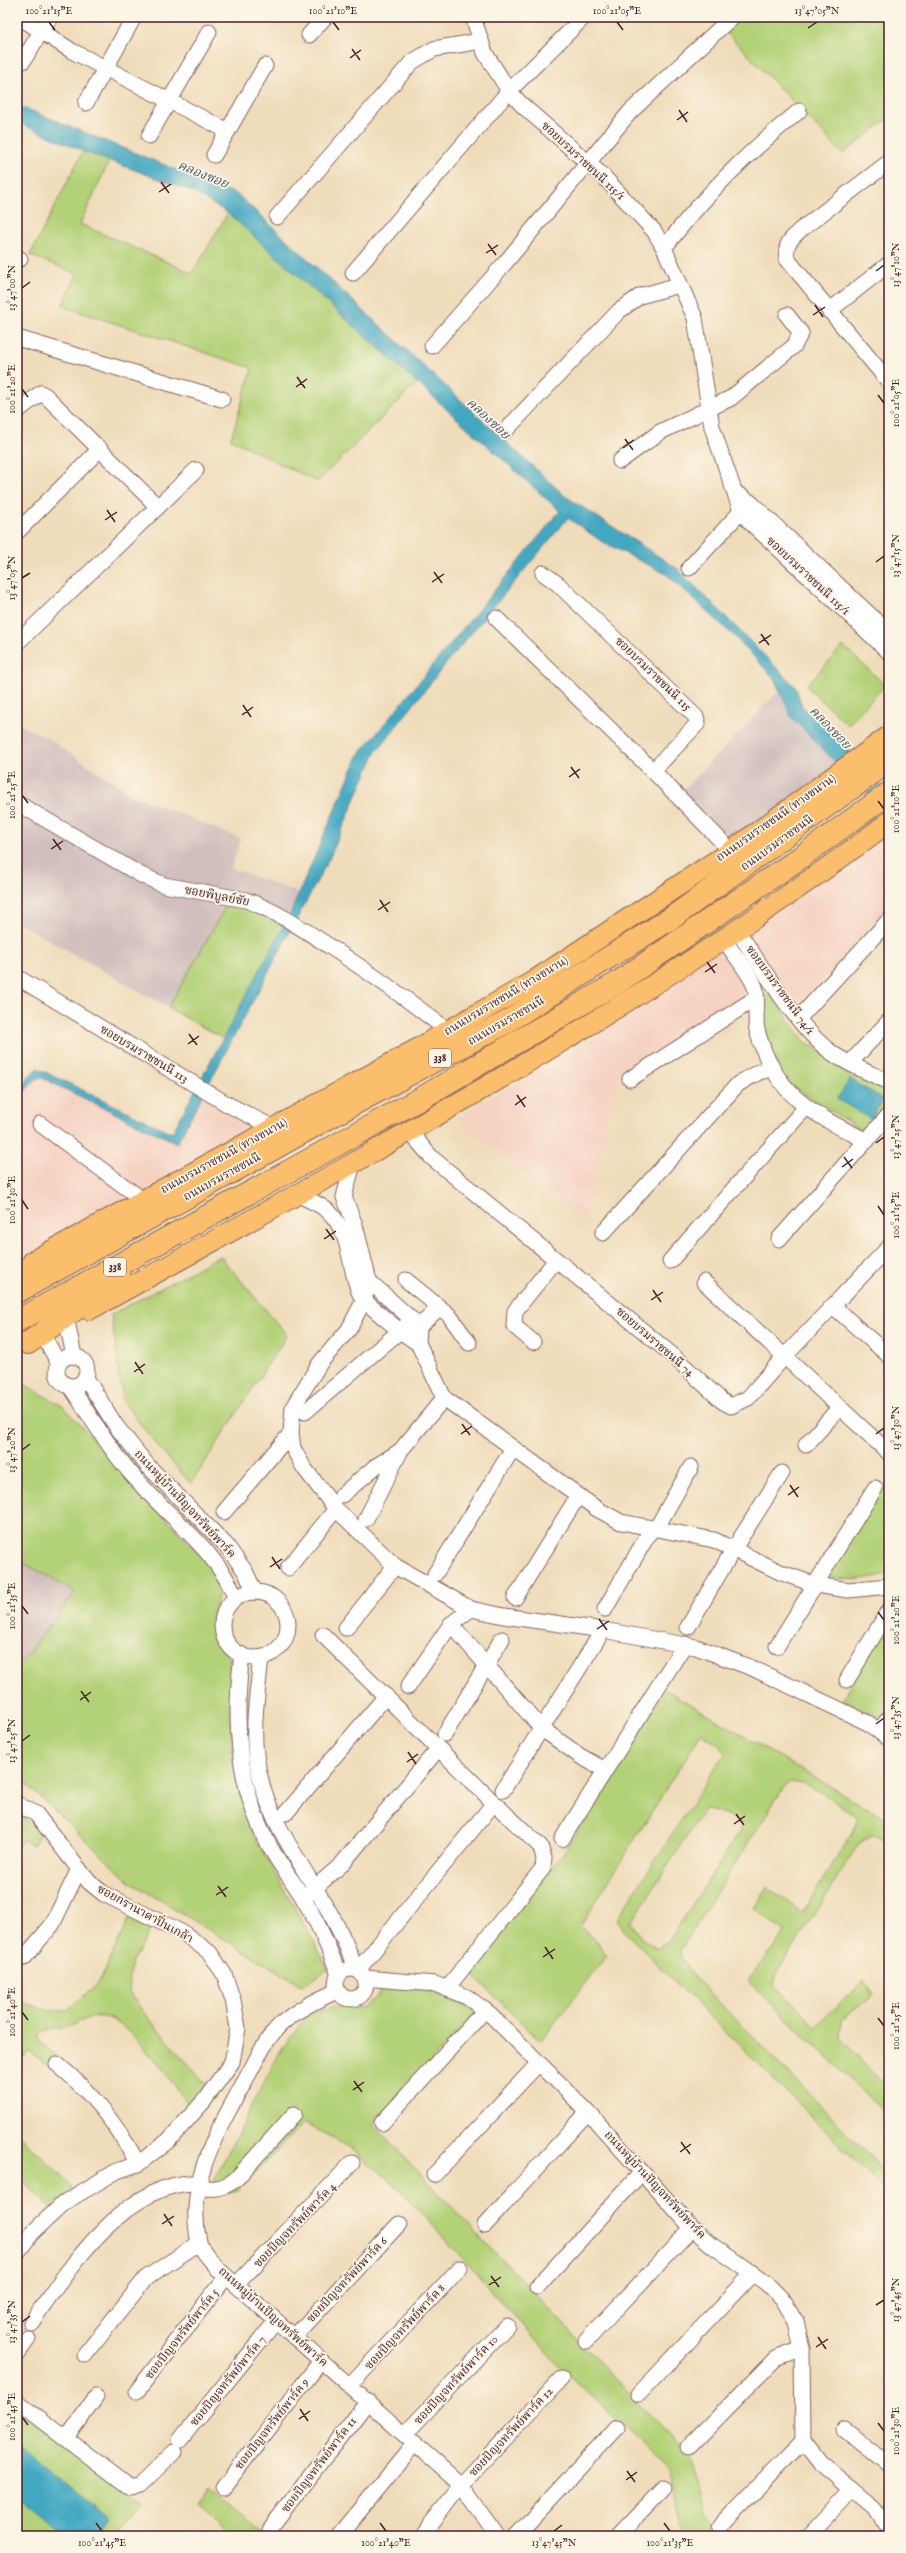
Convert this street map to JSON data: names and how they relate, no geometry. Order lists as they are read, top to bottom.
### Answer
{
  "streets": {
    "highway": ["ถนนบรมราชชนนี", "338"],
    "main road": ["ถนนบรมราชชนนี (ทางขนาน)"],
    "street": [
      "ซอยบรมราชชนนี 115/1",
      "ซอยบรมราชชนนี 115",
      "ซอยพิบูลย์ชัย",
      "ซอยบรมราชชนนี 74/1",
      "ซอยบรมราชชนนี 113",
      "ซอยบรมราชชนนี 74",
      "ถนนหมู่บ้านปัญจทรัพย์พาร์ค",
      "ซอยกรานาดาปิ่นเกล้า",
      "ซอยปัญจทรัพย์พาร์ค 4",
      "ซอยปัญจทรัพย์พาร์ค 6",
      "ซอยปัญจทรัพย์พาร์ค 8",
      "ซอยปัญจทรัพย์พาร์ค 5",
      "ซอยปัญจทรัพย์พาร์ค 10",
      "ซอยปัญจทรัพย์พาร์ค 7",
      "ซอยปัญจทรัพย์พาร์ค 9",
      "ซอยปัญจทรัพย์พาร์ค 12",
      "ซอยปัญจทรัพย์พาร์ค 11"
    ]
  },
  "crossings": [
    ["ถนนบรมราชชนนี (ทางขนาน)", "ถนนบรมราชชนนี"],
    ["ถนนบรมราชชนนี (ทางขนาน)", "ซอยพิบูลย์ชัย"],
    ["ถนนบรมราชชนนี (ทางขนาน)", "ซอยบรมราชชนนี 113"],
    ["ซอยบรมราชชนนี 74/1", "338"],
    ["338", "ซอยบรมราชชนนี 74"],
    ["338", "ถนนหมู่บ้านปัญจทรัพย์พาร์ค"],
    ["ถนนหมู่บ้านปัญจทรัพย์พาร์ค", "ซอยปัญจทรัพย์พาร์ค 4"],
    ["ถนนหมู่บ้านปัญจทรัพย์พาร์ค", "ซอยปัญจทรัพย์พาร์ค 6"],
    ["ถนนหมู่บ้านปัญจทรัพย์พาร์ค", "ซอยปัญจทรัพย์พาร์ค 8"],
    ["ถนนหมู่บ้านปัญจทรัพย์พาร์ค", "ซอยปัญจทรัพย์พาร์ค 5"],
    ["ถนนหมู่บ้านปัญจทรัพย์พาร์ค", "ซอยปัญจทรัพย์พาร์ค 10"],
    ["ถนนหมู่บ้านปัญจทรัพย์พาร์ค", "ซอยปัญจทรัพย์พาร์ค 7"],
    ["ถนนหมู่บ้านปัญจทรัพย์พาร์ค", "ซอยปัญจทรัพย์พาร์ค 9"],
    ["ถนนหมู่บ้านปัญจทรัพย์พาร์ค", "ซอยปัญจทรัพย์พาร์ค 12"],
    ["ถนนหมู่บ้านปัญจทรัพย์พาร์ค", "ซอยปัญจทรัพย์พาร์ค 11"],
    ["ซอยปัญจทรัพย์พาร์ค 4", "ซอยปัญจทรัพย์พาร์ค 5"]
  ],
  "water": ["คลองซอย"],
  "coordinates": [
    "100°21'15\"E",
    "100°21'10\"E",
    "100°21'05\"E",
    "13°47'05\"N",
    "13°47'10\"N",
    "13°47'00\"N",
    "100°21'20\"E",
    "13°47'15\"N",
    "100°21'25\"E",
    "13°47'25\"N",
    "100°21'30\"E",
    "13°47'30\"N",
    "13°47'20\"N",
    "100°21'35\"E",
    "13°47'35\"N",
    "100°21'40\"E",
    "13°47'45\"N",
    "100°21'45\"E"
  ]
}
